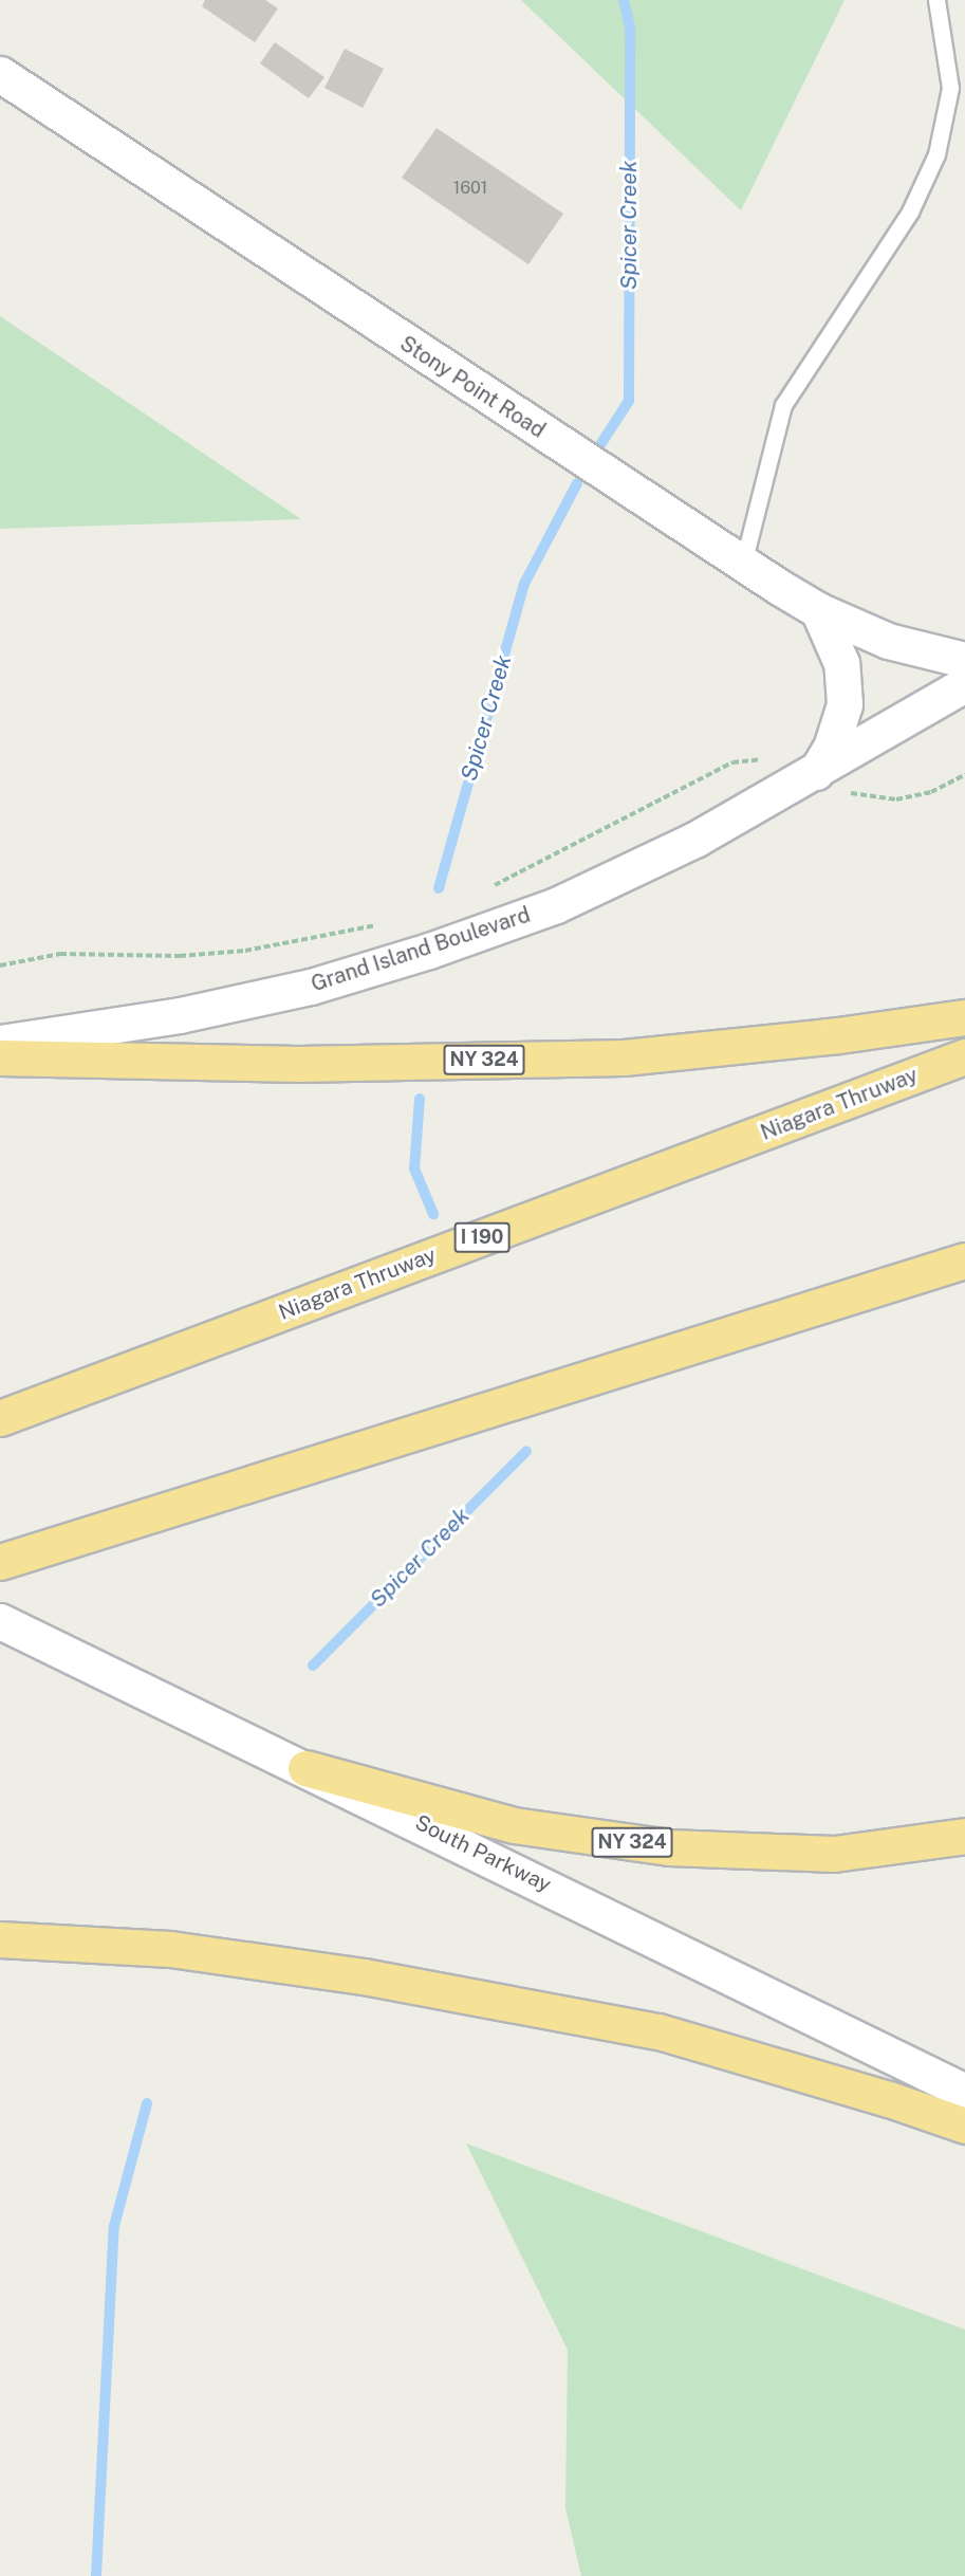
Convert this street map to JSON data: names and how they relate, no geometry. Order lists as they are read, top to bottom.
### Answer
{
  "streets": {
    "highway": ["NY 324", "Niagara Thruway", "I 190"],
    "main road": ["Stony Point Road", "Grand Island Boulevard", "South Parkway"]
  },
  "crossings": [
    ["NY 324", "South Parkway"]
  ],
  "water": ["Spicer Creek"],
  "house_numbers": ["1601"]
}
